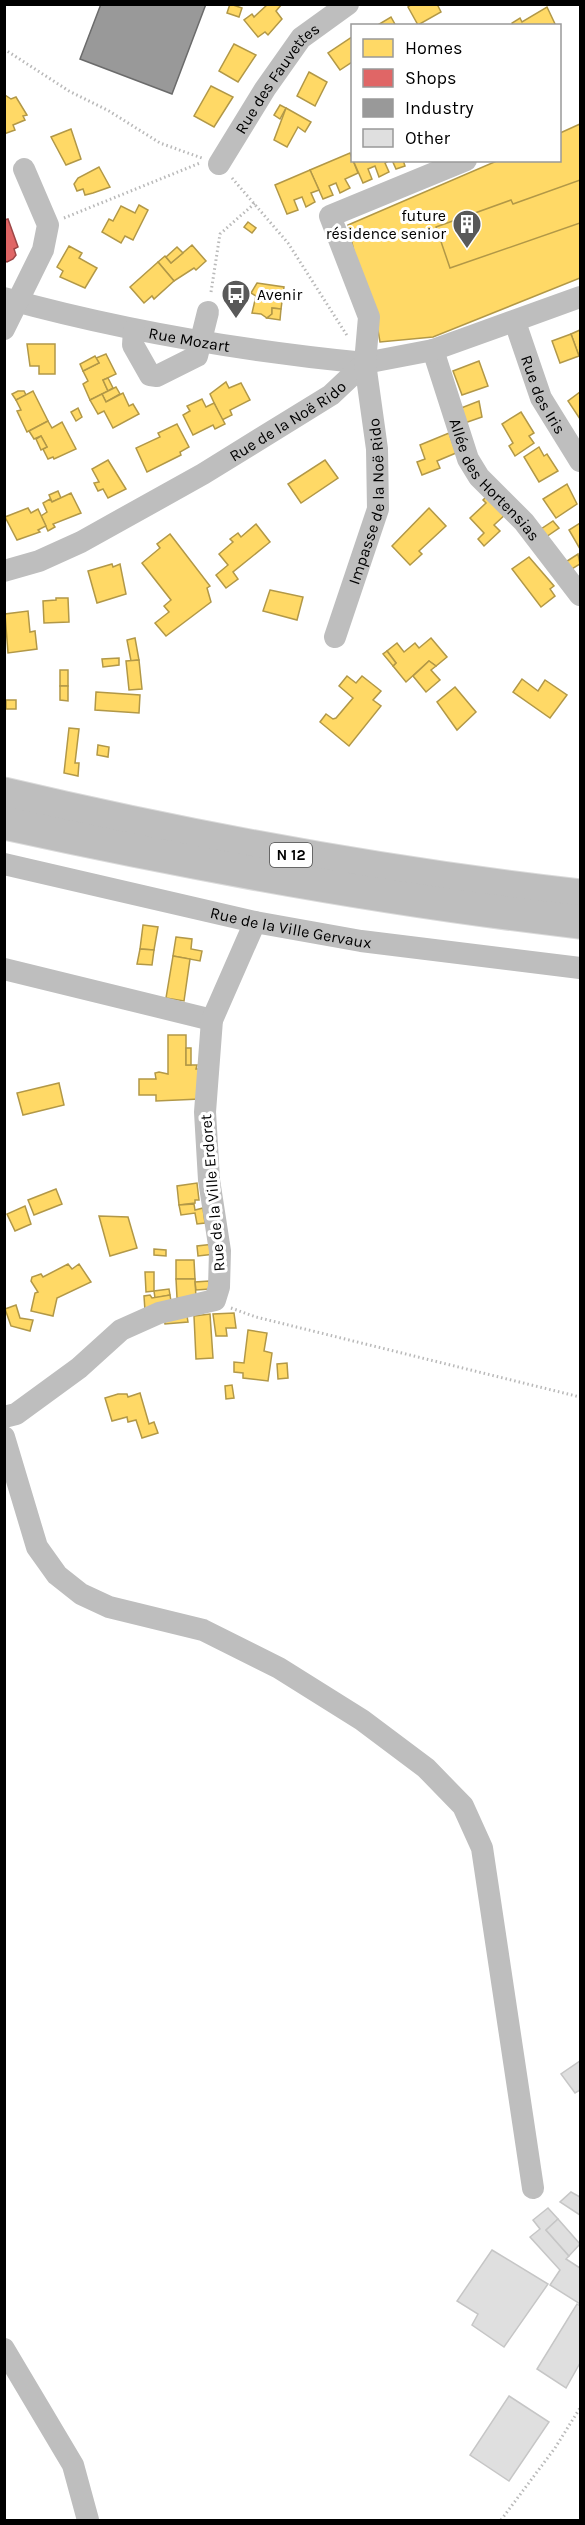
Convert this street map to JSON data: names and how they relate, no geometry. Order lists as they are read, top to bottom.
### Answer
{
  "streets": {
    "highway": ["N 12"],
    "street": [
      "Rue des Fauvettes",
      "Rue Mozart",
      "Rue des Iris",
      "Rue de la Noë Rido",
      "Allée des Hortensias",
      "Impasse de la Noë Rido",
      "Rue de la Ville Gervaux",
      "Rue de la Ville Erdoret"
    ]
  },
  "crossings": [
    ["Rue Mozart", "Rue de la Noë Rido"],
    ["Rue Mozart", "Impasse de la Noë Rido"],
    ["Rue de la Noë Rido", "Impasse de la Noë Rido"],
    ["Rue de la Ville Gervaux", "Rue de la Ville Erdoret"]
  ],
  "places": {
    "building": ["future résidence senior"],
    "bus stop": ["Avenir"]
  },
  "legend": [
    "Homes",
    "Shops",
    "Industry",
    "Other"
  ]
}
